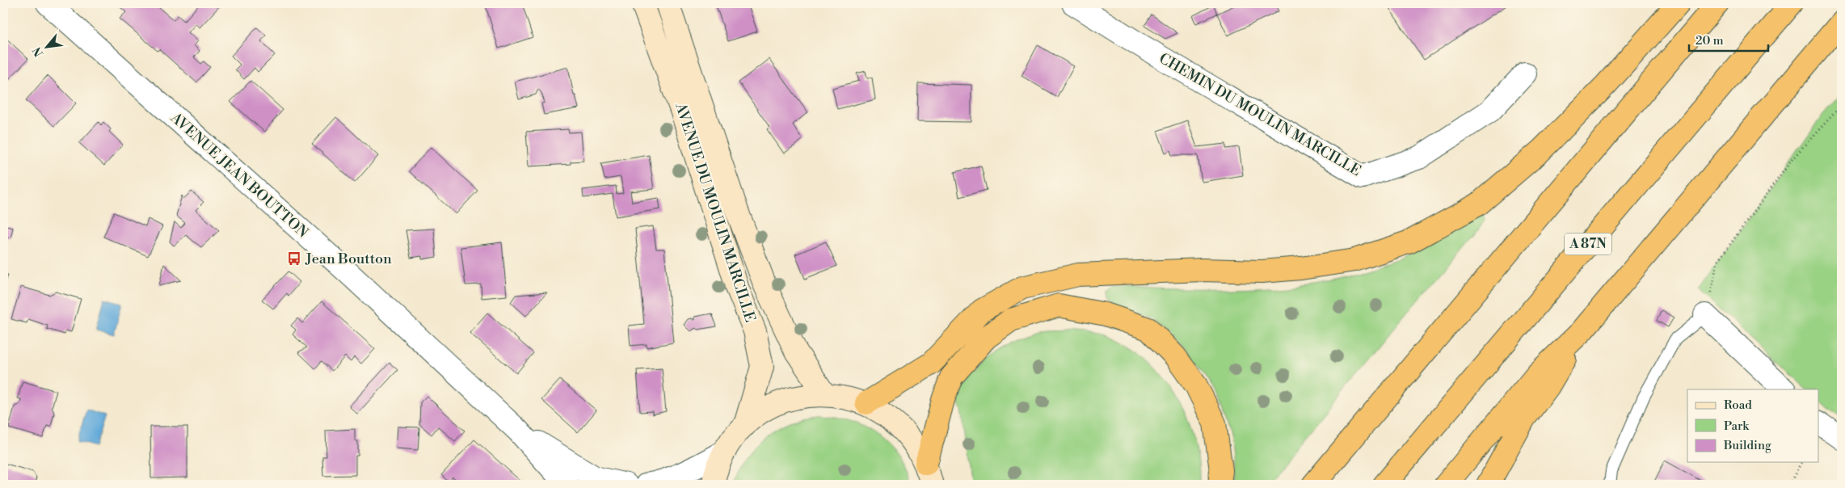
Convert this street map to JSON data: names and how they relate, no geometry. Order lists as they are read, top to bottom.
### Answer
{
  "streets": {
    "highway": ["A 87N"],
    "main road": ["AVENUE DU MOULIN MARCILLE"],
    "street": ["CHEMIN DU MOULIN MARCILLE", "AVENUE JEAN BOUTTON"]
  },
  "places": {
    "bus stop": ["Jean Boutton"]
  },
  "legend": ["Road", "Park", "Building"],
  "scale_bar": "20 m",
  "north": "bottom left"
}
